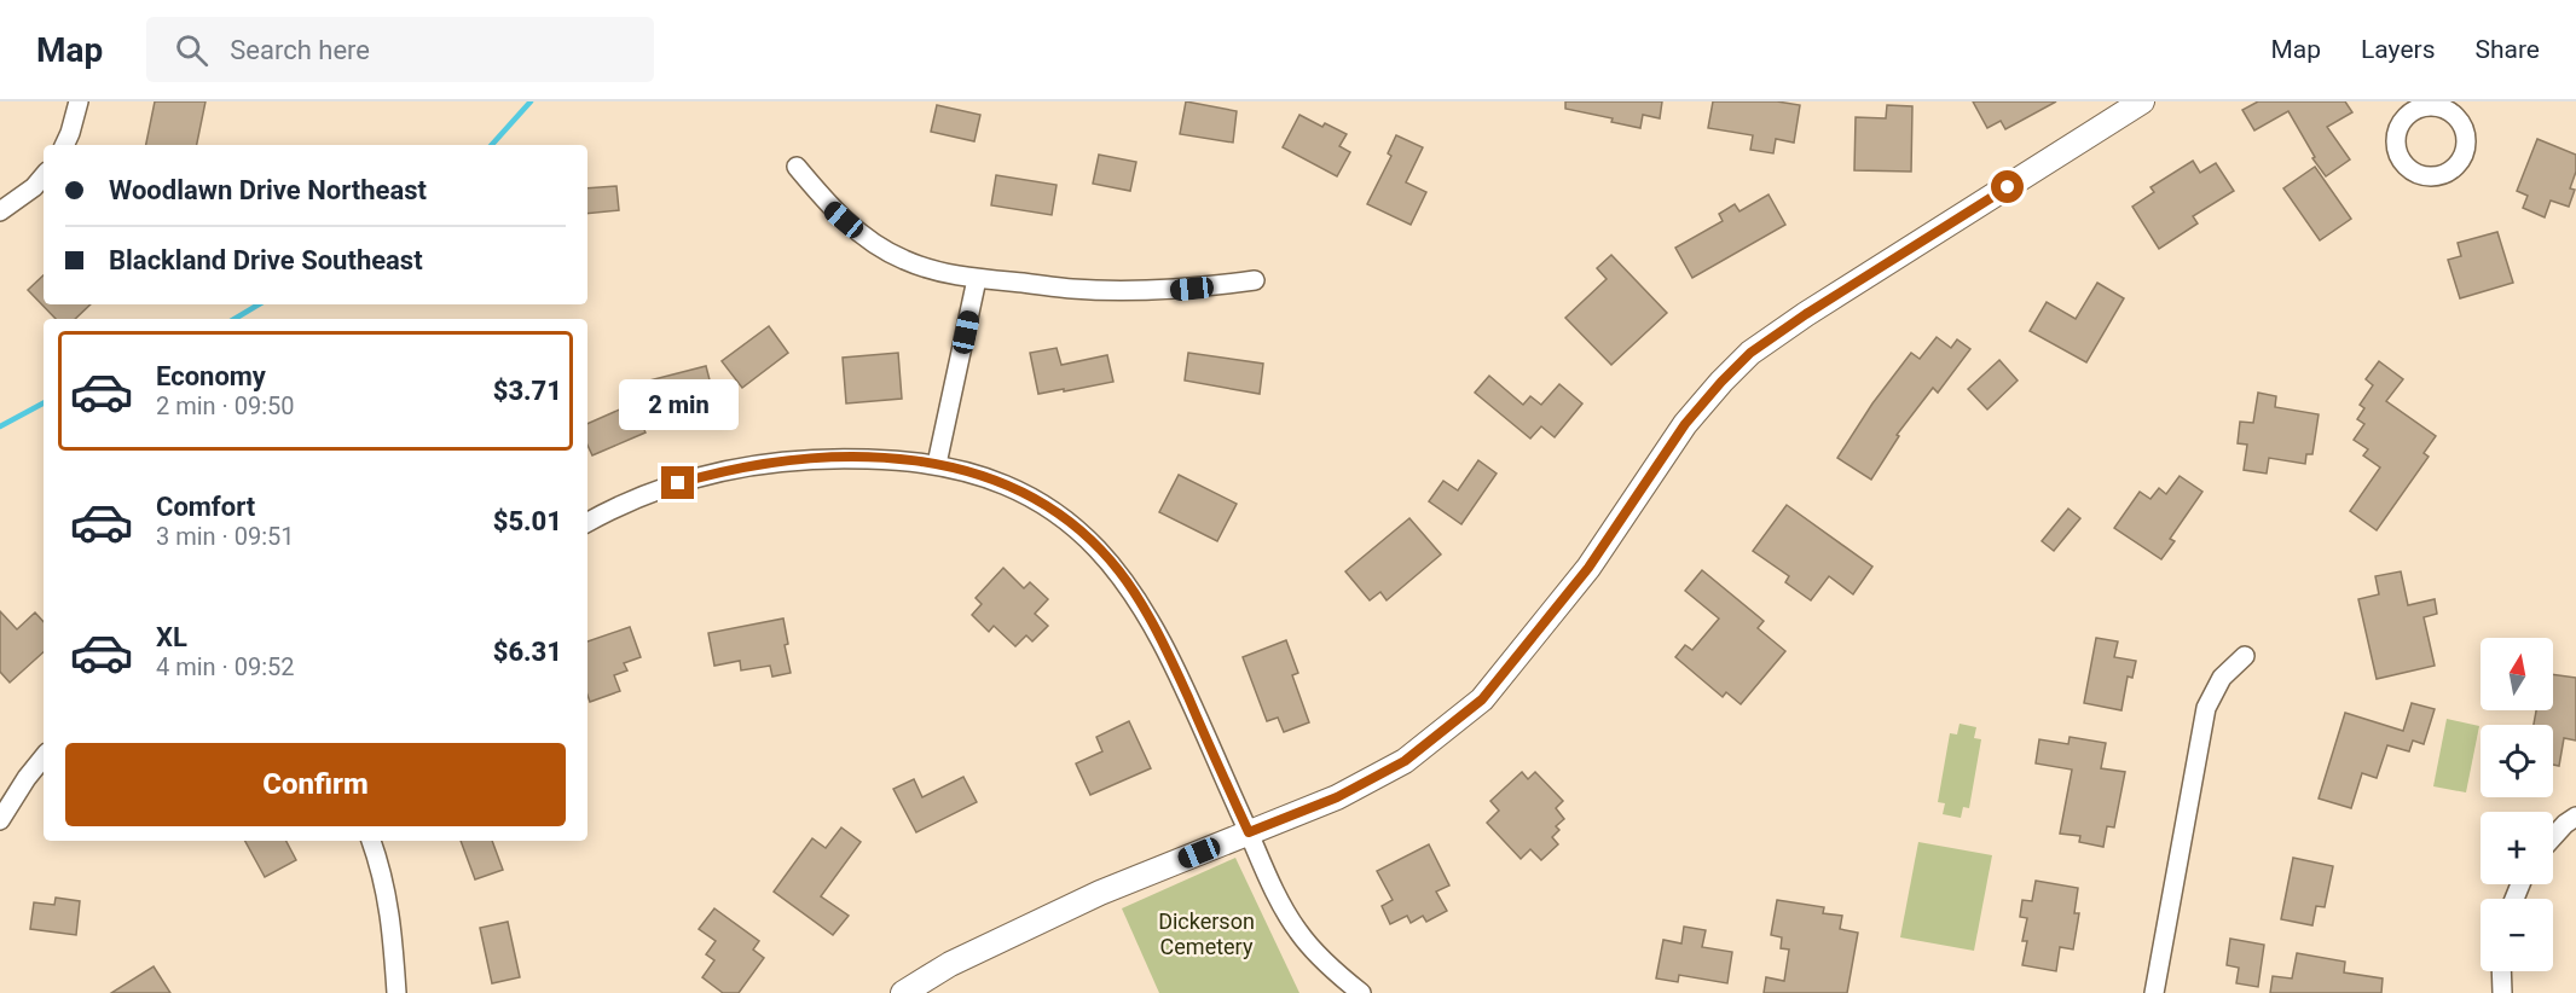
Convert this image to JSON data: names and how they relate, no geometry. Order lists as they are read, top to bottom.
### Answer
{
  "parks": ["Dickerson Cemetery"],
  "north": "top",
  "page": {
    "header": "Map",
    "search": "Search here",
    "nav": ["Map", "Layers", "Share"],
    "banner": ["Woodlawn Drive Northeast", "Blackland Drive Southeast"],
    "list": [
      {
        "name": "Economy",
        "note": "2 min · 09:50",
        "value": "$3.71"
      },
      {
        "name": "Comfort",
        "note": "3 min · 09:51",
        "value": "$5.01"
      },
      {
        "name": "XL",
        "note": "4 min · 09:52",
        "value": "$6.31"
      }
    ],
    "bubble": "2 min",
    "map_buttons": ["+", "−"],
    "buttons": "Confirm"
  }
}
